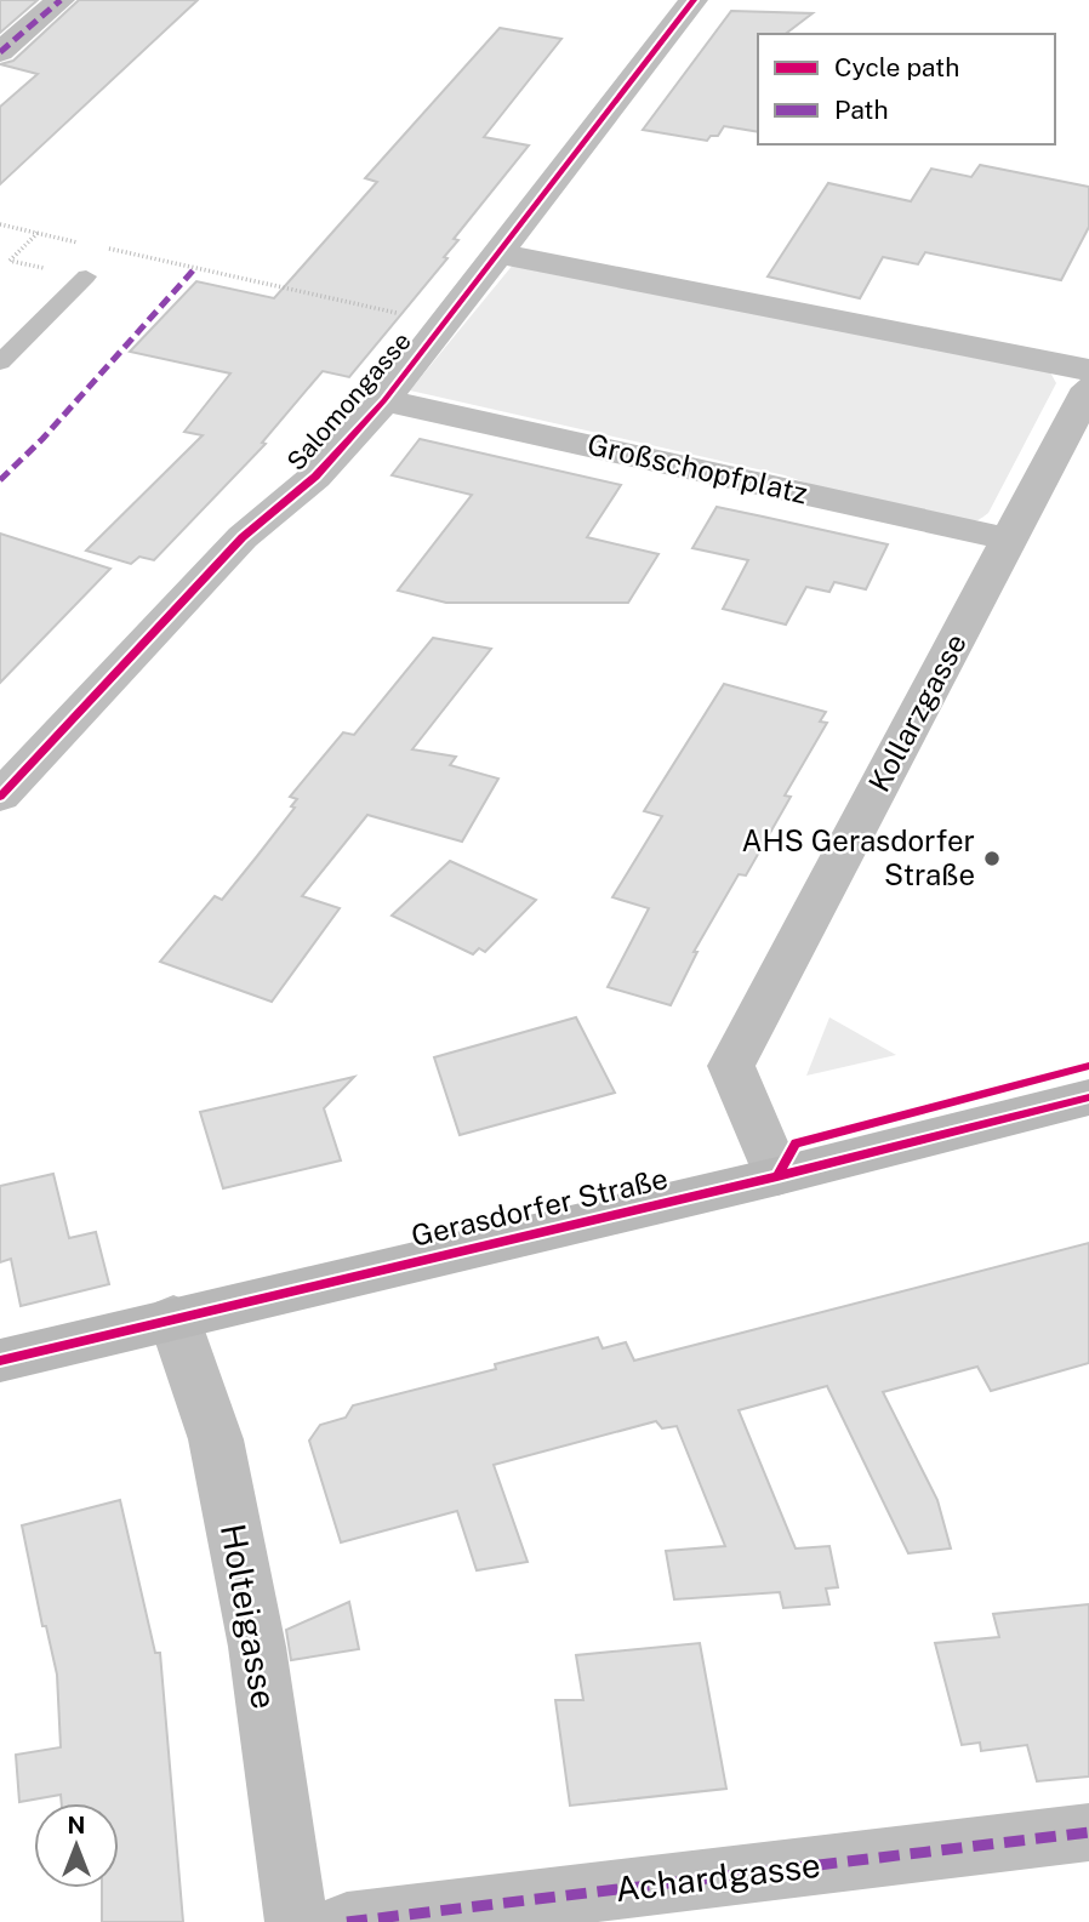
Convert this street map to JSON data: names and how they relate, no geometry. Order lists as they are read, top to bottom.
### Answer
{
  "streets": {
    "main road": ["Gerasdorfer Straße"],
    "street": [
      "Salomongasse",
      "Großschopfplatz",
      "Kollarzgasse",
      "Holteigasse",
      "Achardgasse"
    ]
  },
  "crossings": [
    ["Salomongasse", "Großschopfplatz"],
    ["Großschopfplatz", "Kollarzgasse"],
    ["Kollarzgasse", "Gerasdorfer Straße"],
    ["Gerasdorfer Straße", "Holteigasse"]
  ],
  "places": ["AHS Gerasdorfer Straße"],
  "legend": ["Cycle path", "Path"],
  "north": "top"
}
